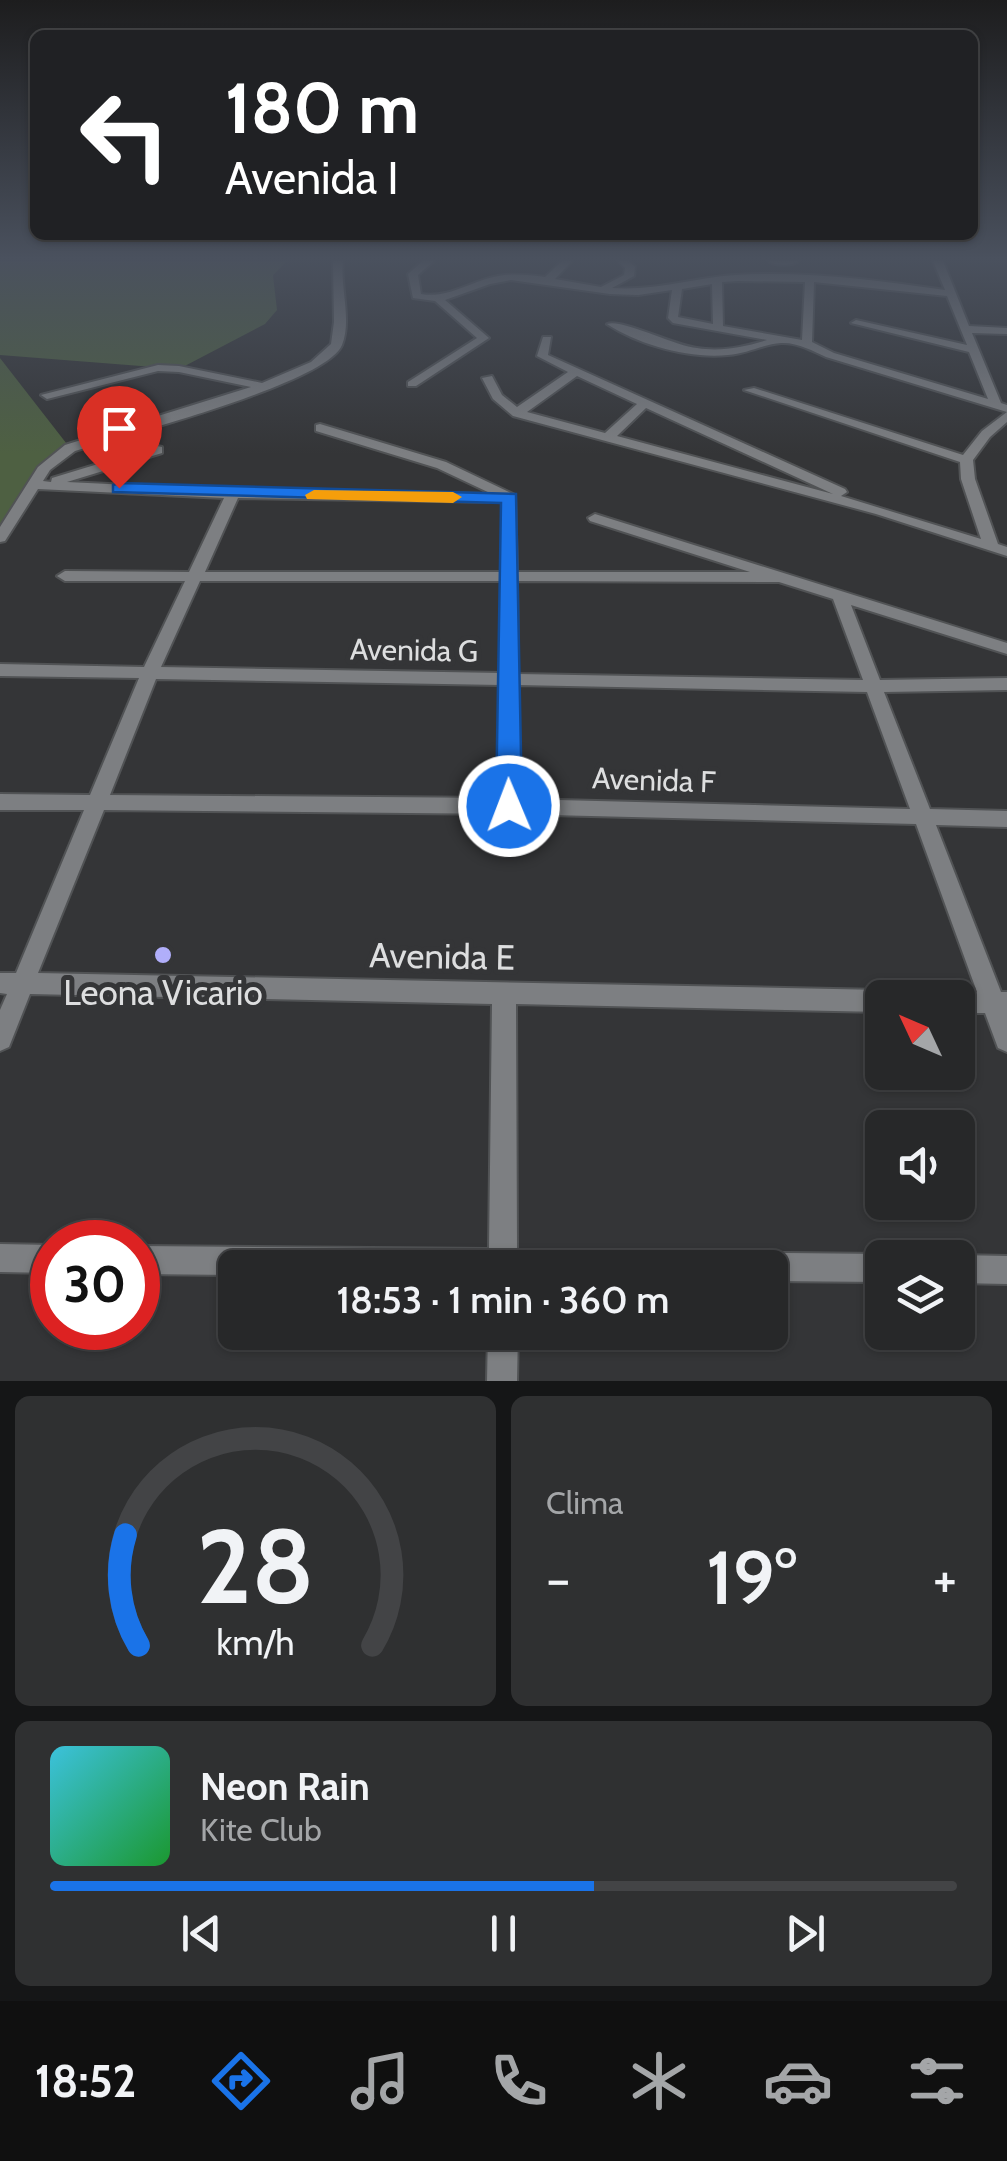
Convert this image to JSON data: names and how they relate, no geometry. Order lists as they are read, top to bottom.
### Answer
{
  "streets": {
    "street": ["Avenida G", "Avenida F", "Avenida E"]
  },
  "places": ["Leona Vicario"],
  "north": "top left",
  "page": {
    "turn": ["180 m", "Avenida I"],
    "limit": "30",
    "trip": "18:53 · 1 min · 360 m",
    "tile": "Clima",
    "heat": ["−", "19°", "+"],
    "song": ["Neon Rain", "Kite Club"],
    "tabs": "18:52",
    "gauge": ["28", "km/h"]
  }
}
